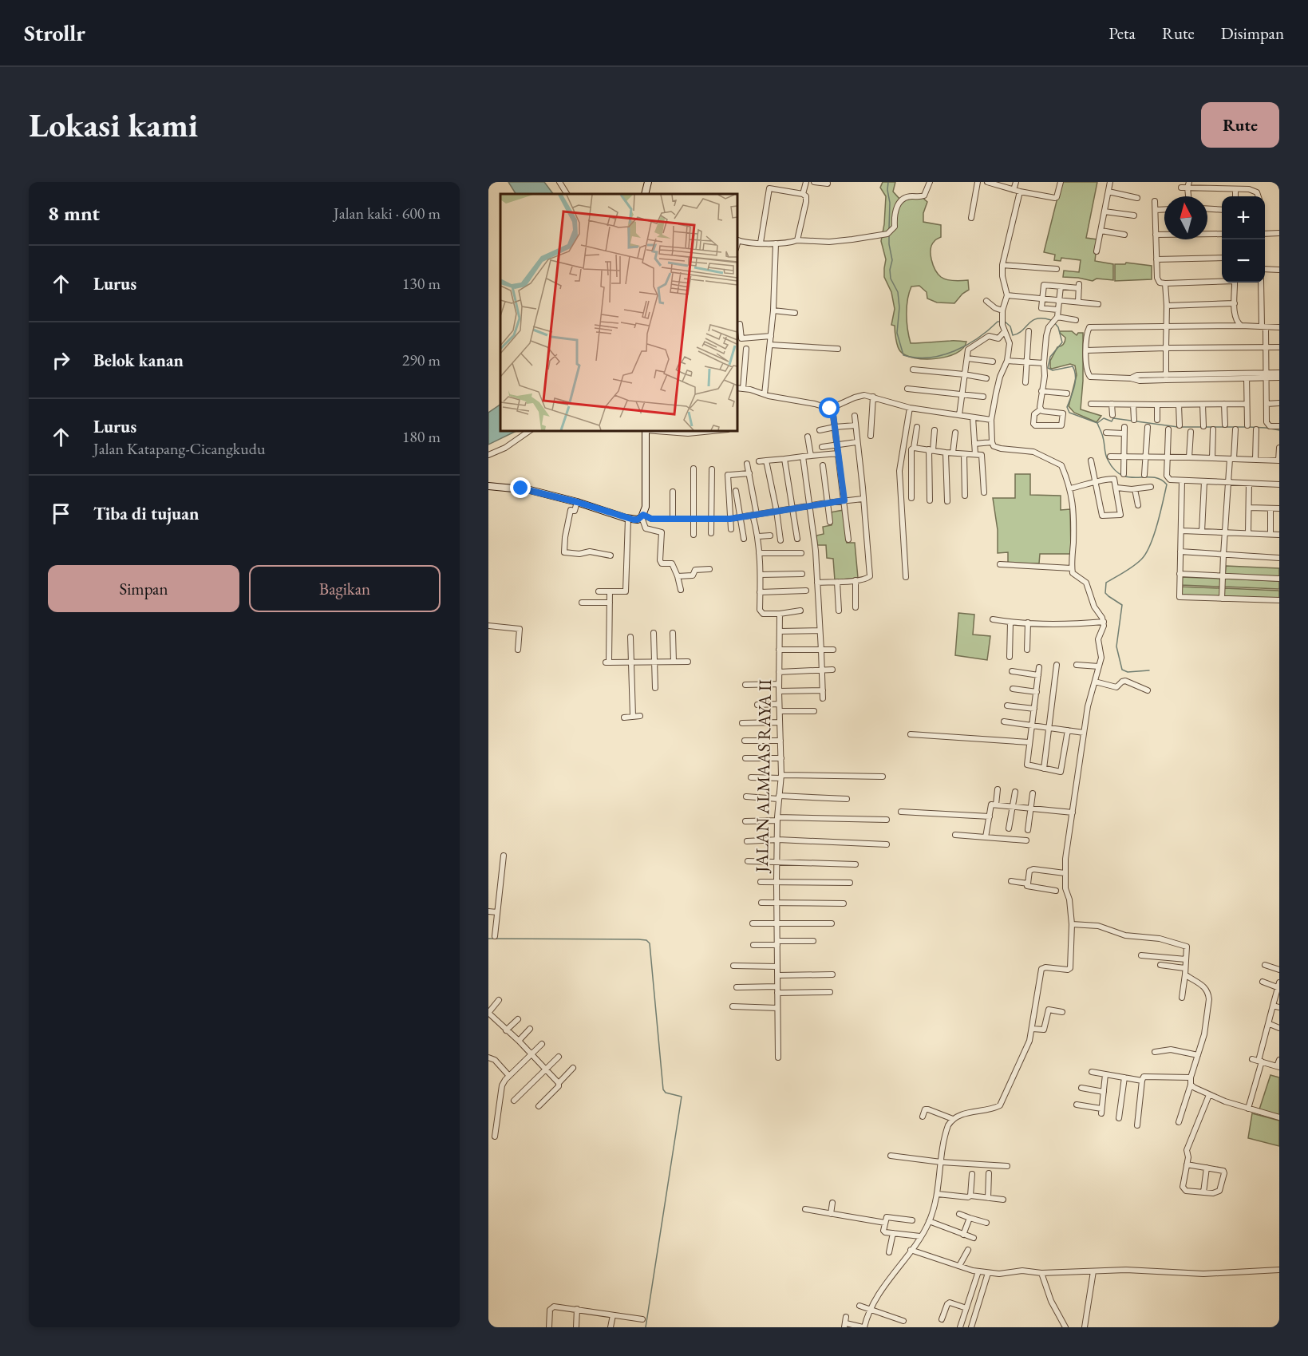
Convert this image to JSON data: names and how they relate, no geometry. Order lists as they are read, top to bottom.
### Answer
{
  "streets": {
    "street": ["JALAN ALMAAS RAYA II"]
  },
  "north": "top",
  "page": {
    "header": "Strollr",
    "nav": ["Peta", "Rute", "Disimpan"],
    "buttons": [
      "Rute",
      ["Simpan", "Bagikan"]
    ],
    "title": "Lokasi kami",
    "heading": ["8 mnt", "Jalan kaki · 600 m"],
    "map_buttons": ["+", "−"],
    "list": [
      ["Lurus", "130 m"],
      ["Belok kanan", "290 m"],
      ["Lurus", "Jalan Katapang-Cicangkudu", "180 m"],
      "Tiba di tujuan"
    ]
  }
}
